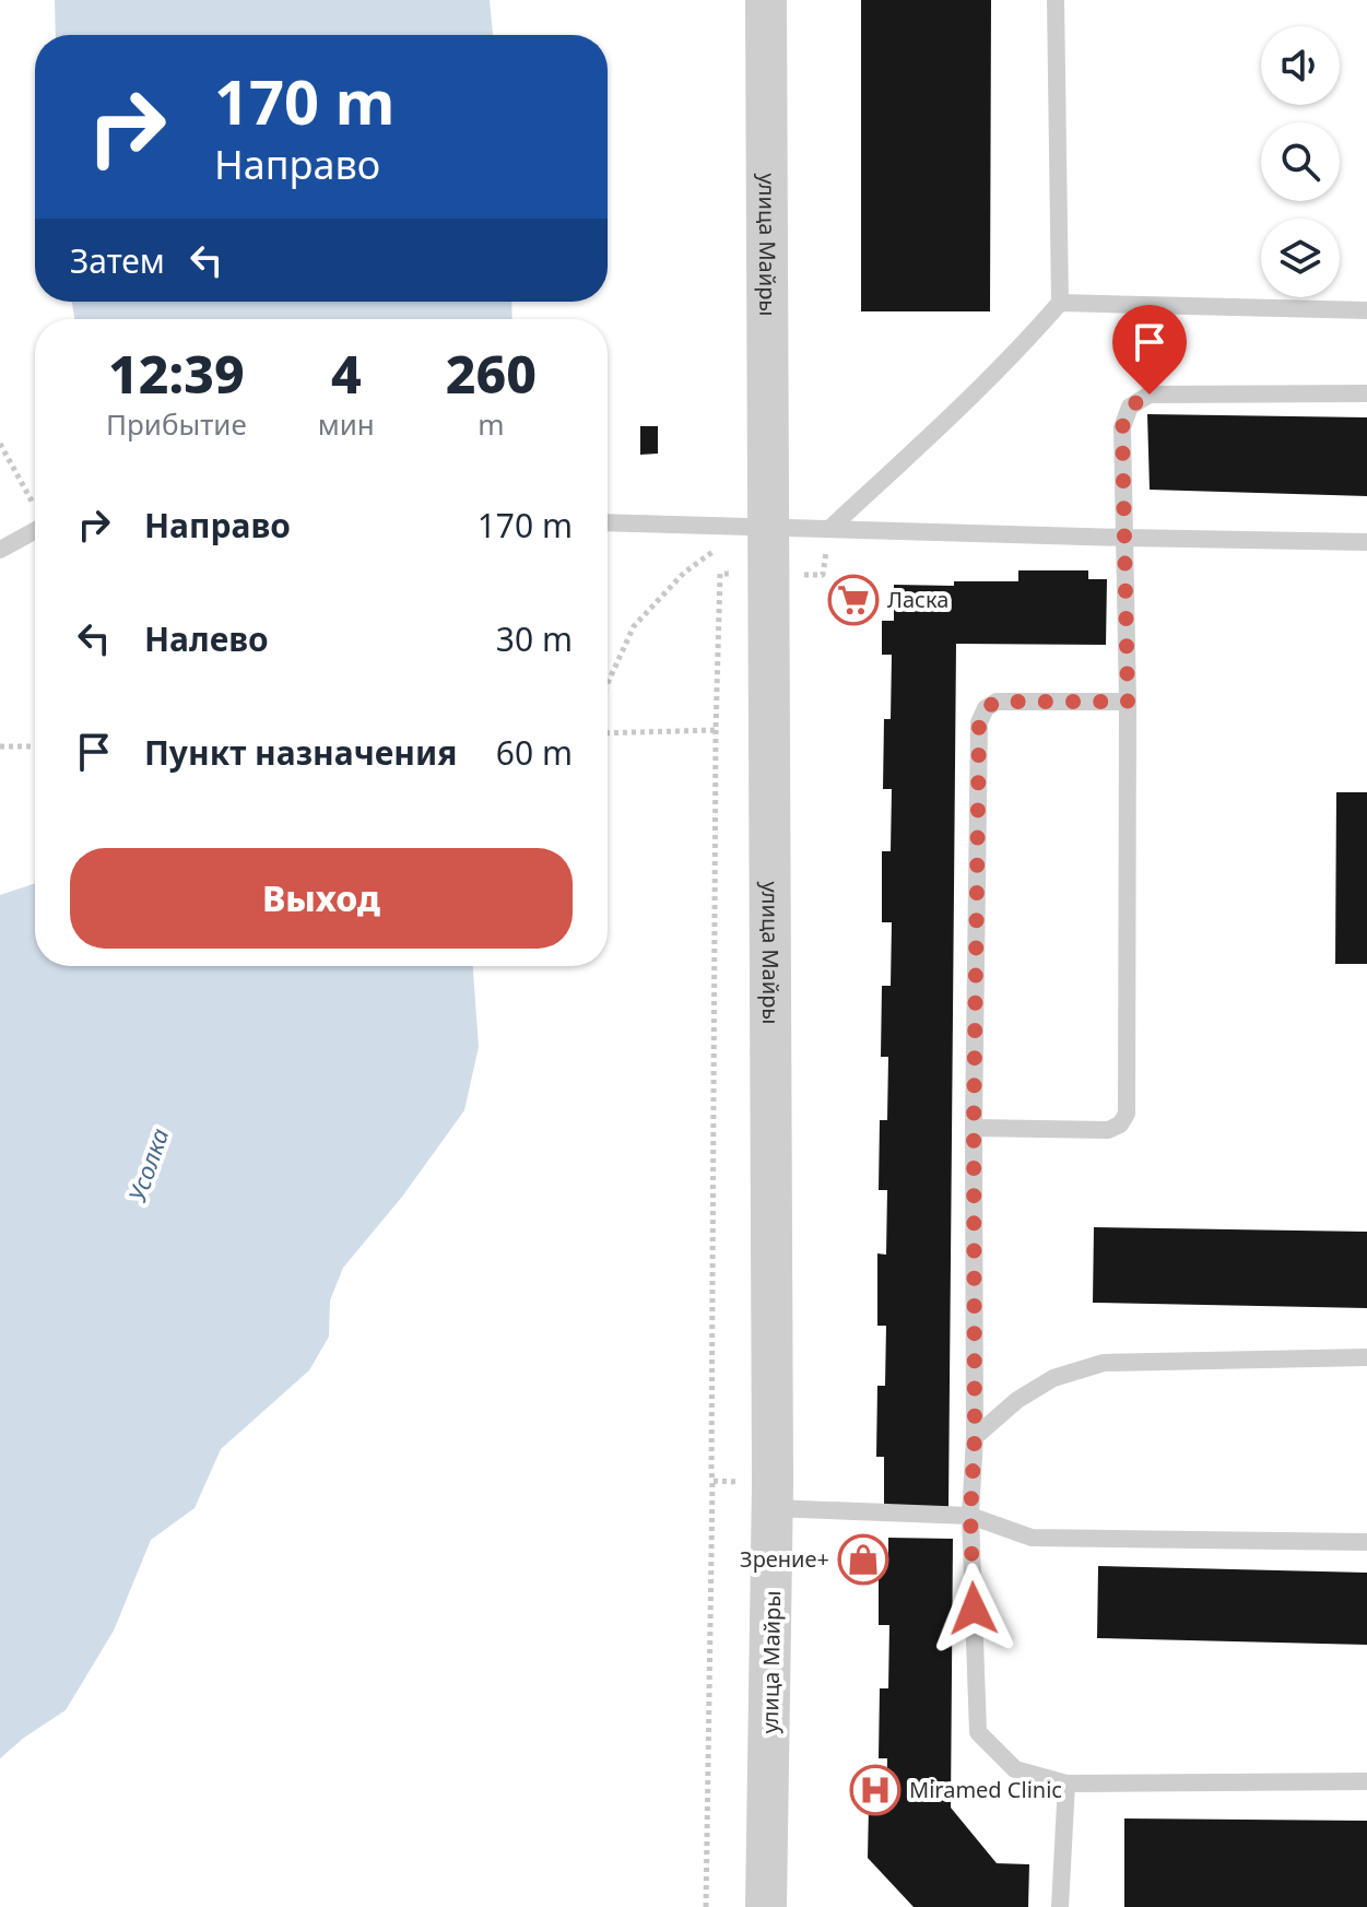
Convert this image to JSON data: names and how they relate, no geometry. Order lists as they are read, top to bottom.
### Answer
{
  "streets": {
    "street": ["улица Майры"]
  },
  "water": ["Усолка"],
  "places": {
    "supermarket": ["Ласка"],
    "shop": ["Зрение+"],
    "hospital": ["Miramed Clinic"]
  },
  "page": {
    "turn": ["170 m", "Направо"],
    "then": "Затем",
    "eta": [
      "12:39",
      "Прибытие",
      "4",
      "мин",
      "260",
      "m"
    ],
    "list": [
      {
        "name": "Направо",
        "value": "170 m"
      },
      {
        "name": "Налево",
        "value": "30 m"
      },
      {
        "name": "Пункт назначения",
        "value": "60 m"
      }
    ],
    "buttons": "Выход"
  }
}
